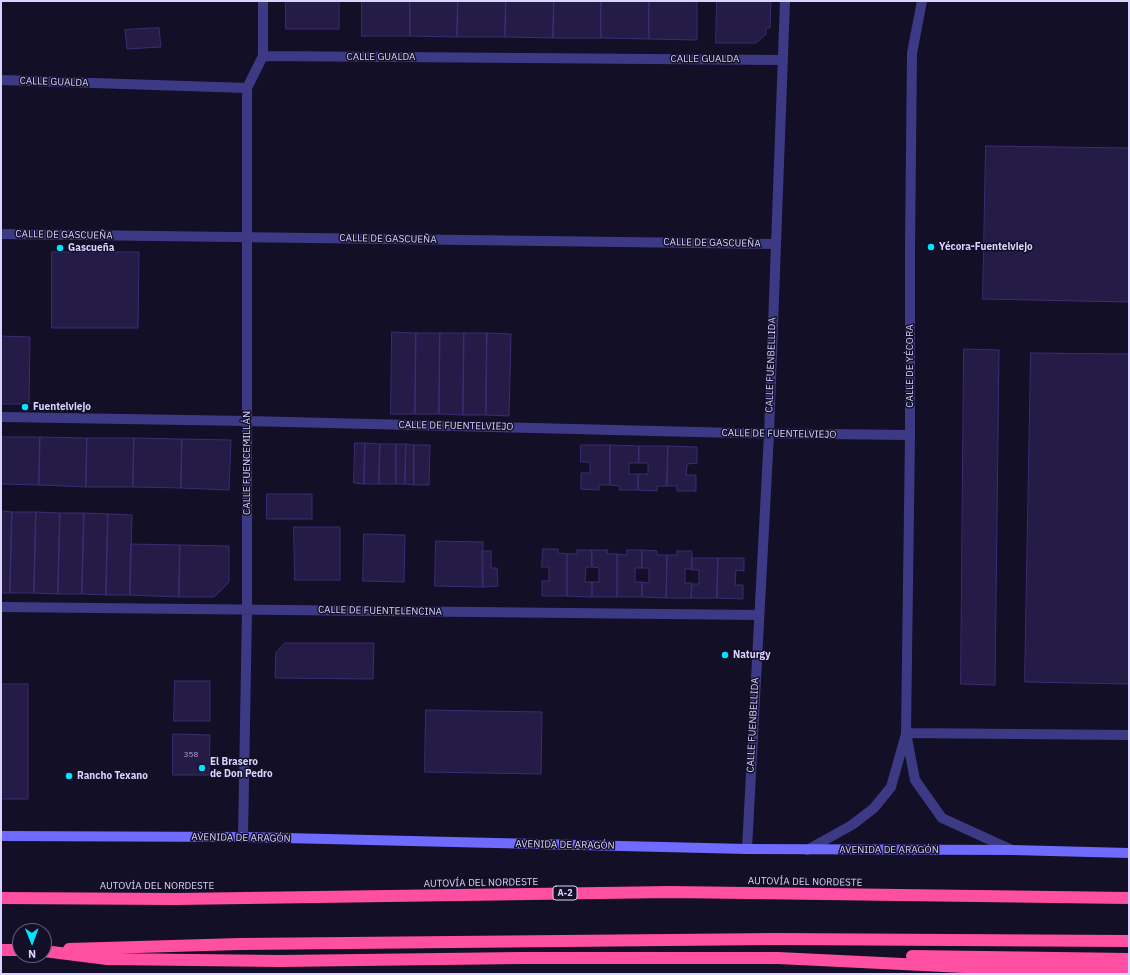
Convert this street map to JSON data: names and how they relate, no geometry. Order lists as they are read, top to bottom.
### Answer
{
  "streets": {
    "highway": ["AUTOVÍA DEL NORDESTE", "A-2"],
    "street": [
      "CALLE GUALDA",
      "CALLE DE GASCUEÑA",
      "CALLE FUENBELLIDA",
      "CALLE DE YÉCORA",
      "CALLE DE FUENTELVIEJO",
      "CALLE FUENCEMILLÁN",
      "CALLE DE FUENTELENCINA",
      "AVENIDA DE ARAGÓN"
    ]
  },
  "crossings": [
    ["CALLE GUALDA", "CALLE FUENBELLIDA"],
    ["CALLE GUALDA", "CALLE FUENCEMILLÁN"],
    ["CALLE DE GASCUEÑA", "CALLE FUENBELLIDA"],
    ["CALLE DE GASCUEÑA", "CALLE FUENCEMILLÁN"],
    ["CALLE FUENBELLIDA", "CALLE DE FUENTELVIEJO"],
    ["CALLE FUENBELLIDA", "CALLE DE FUENTELENCINA"],
    ["CALLE FUENBELLIDA", "AVENIDA DE ARAGÓN"],
    ["CALLE DE YÉCORA", "CALLE DE FUENTELVIEJO"],
    ["CALLE DE YÉCORA", "AVENIDA DE ARAGÓN"],
    ["CALLE DE FUENTELVIEJO", "CALLE FUENCEMILLÁN"],
    ["CALLE FUENCEMILLÁN", "CALLE DE FUENTELENCINA"],
    ["CALLE FUENCEMILLÁN", "AVENIDA DE ARAGÓN"]
  ],
  "places": [
    "Yécora-Fuentelviejo",
    "Gascueña",
    "Fuentelviejo",
    "Naturgy",
    "El Brasero de Don Pedro",
    "Rancho Texano"
  ],
  "house_numbers": ["358"],
  "north": "bottom"
}
